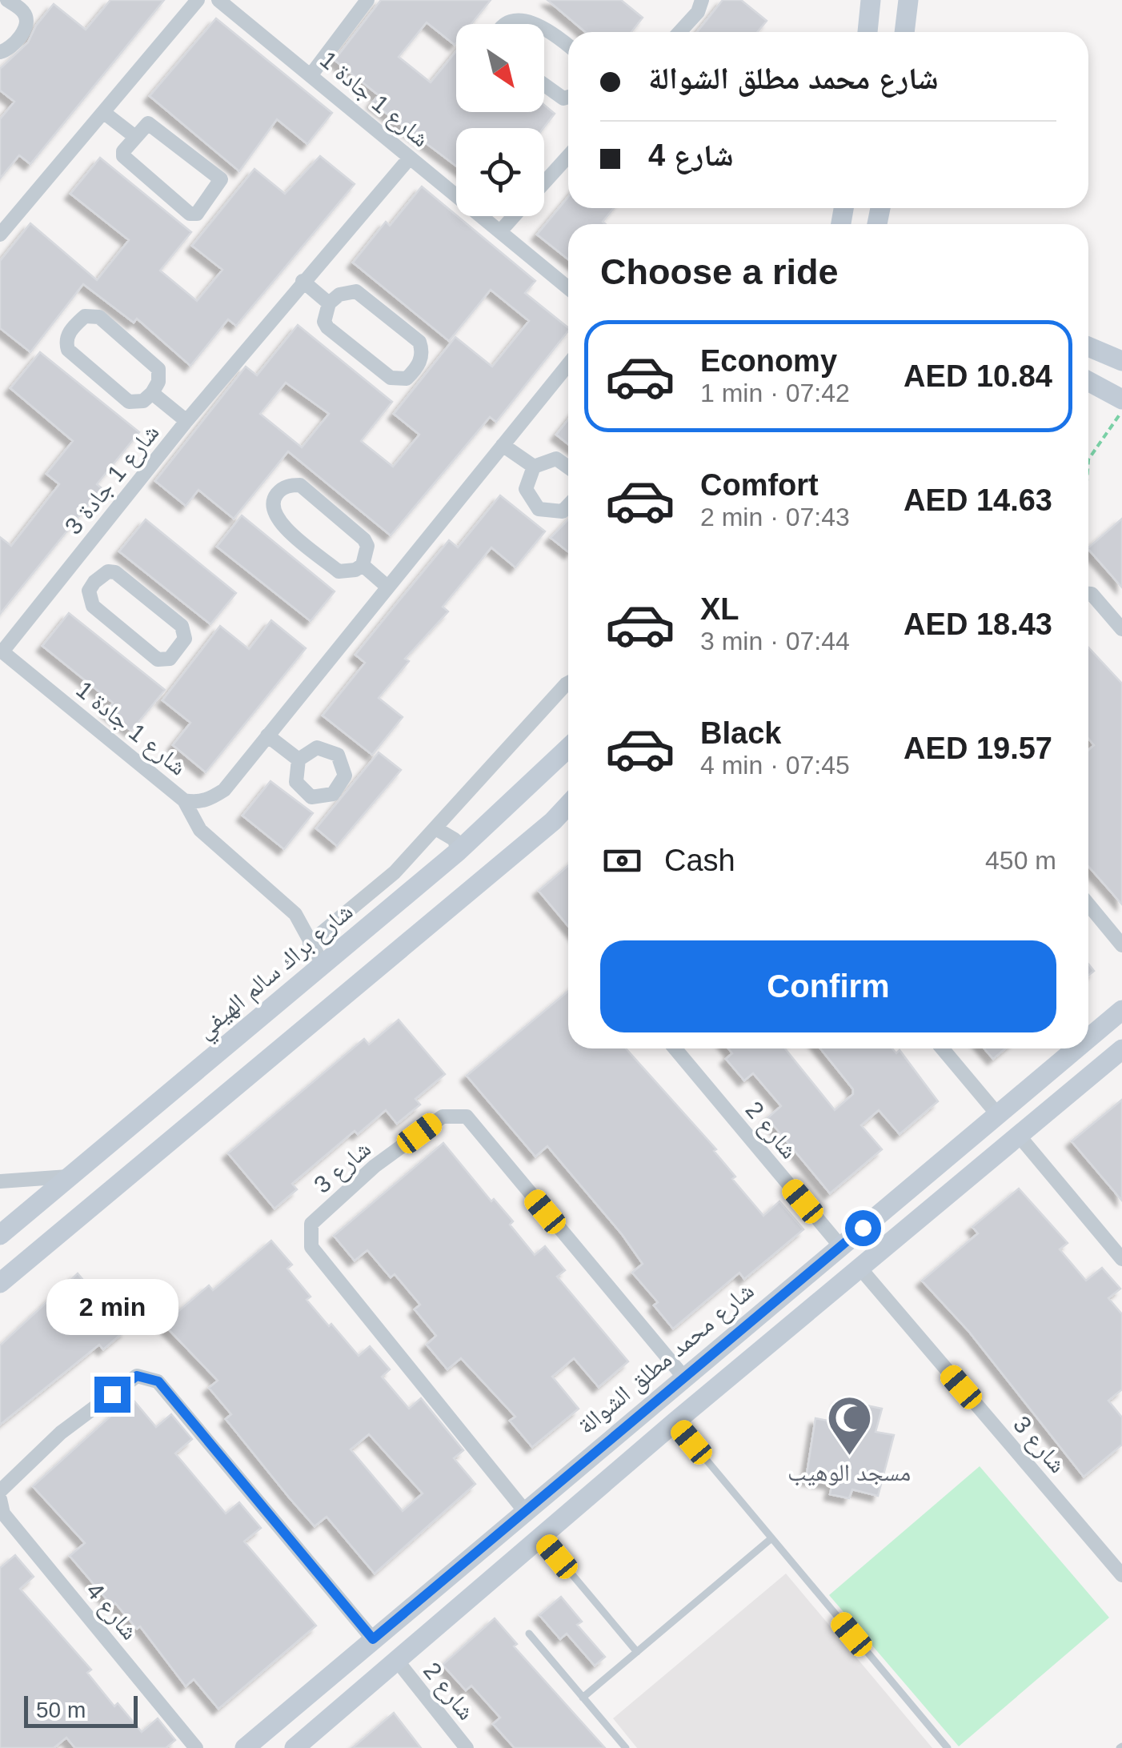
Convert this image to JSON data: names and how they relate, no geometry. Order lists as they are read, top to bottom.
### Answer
{
  "streets": {
    "street": [
      "شارع 1 جادة 1",
      "شارع 1 جادة 3",
      "شارع براك سالم الهيفي",
      "شارع 2",
      "شارع 3",
      "شارع محمد مطلق الشوالة",
      "شارع 4"
    ]
  },
  "crossings": [
    ["شارع 1 جادة 1", "شارع 1 جادة 3"],
    ["شارع 2", "شارع محمد مطلق الشوالة"],
    ["شارع 3", "شارع محمد مطلق الشوالة"]
  ],
  "places": {
    "mosque": ["مسجد الوهيب"]
  },
  "scale_bar": "50 m",
  "north": "bottom right",
  "page": {
    "banner": ["شارع محمد مطلق الشوالة", "شارع 4"],
    "heading": "Choose a ride",
    "list": [
      {
        "name": "Economy",
        "note": "1 min · 07:42",
        "value": "AED 10.84"
      },
      {
        "name": "Comfort",
        "note": "2 min · 07:43",
        "value": "AED 14.63"
      },
      {
        "name": "XL",
        "note": "3 min · 07:44",
        "value": "AED 18.43"
      },
      {
        "name": "Black",
        "note": "4 min · 07:45",
        "value": "AED 19.57"
      }
    ],
    "pay": ["Cash", "450 m"],
    "buttons": "Confirm",
    "bubble": "2 min",
    "scale": "50 m"
  }
}
